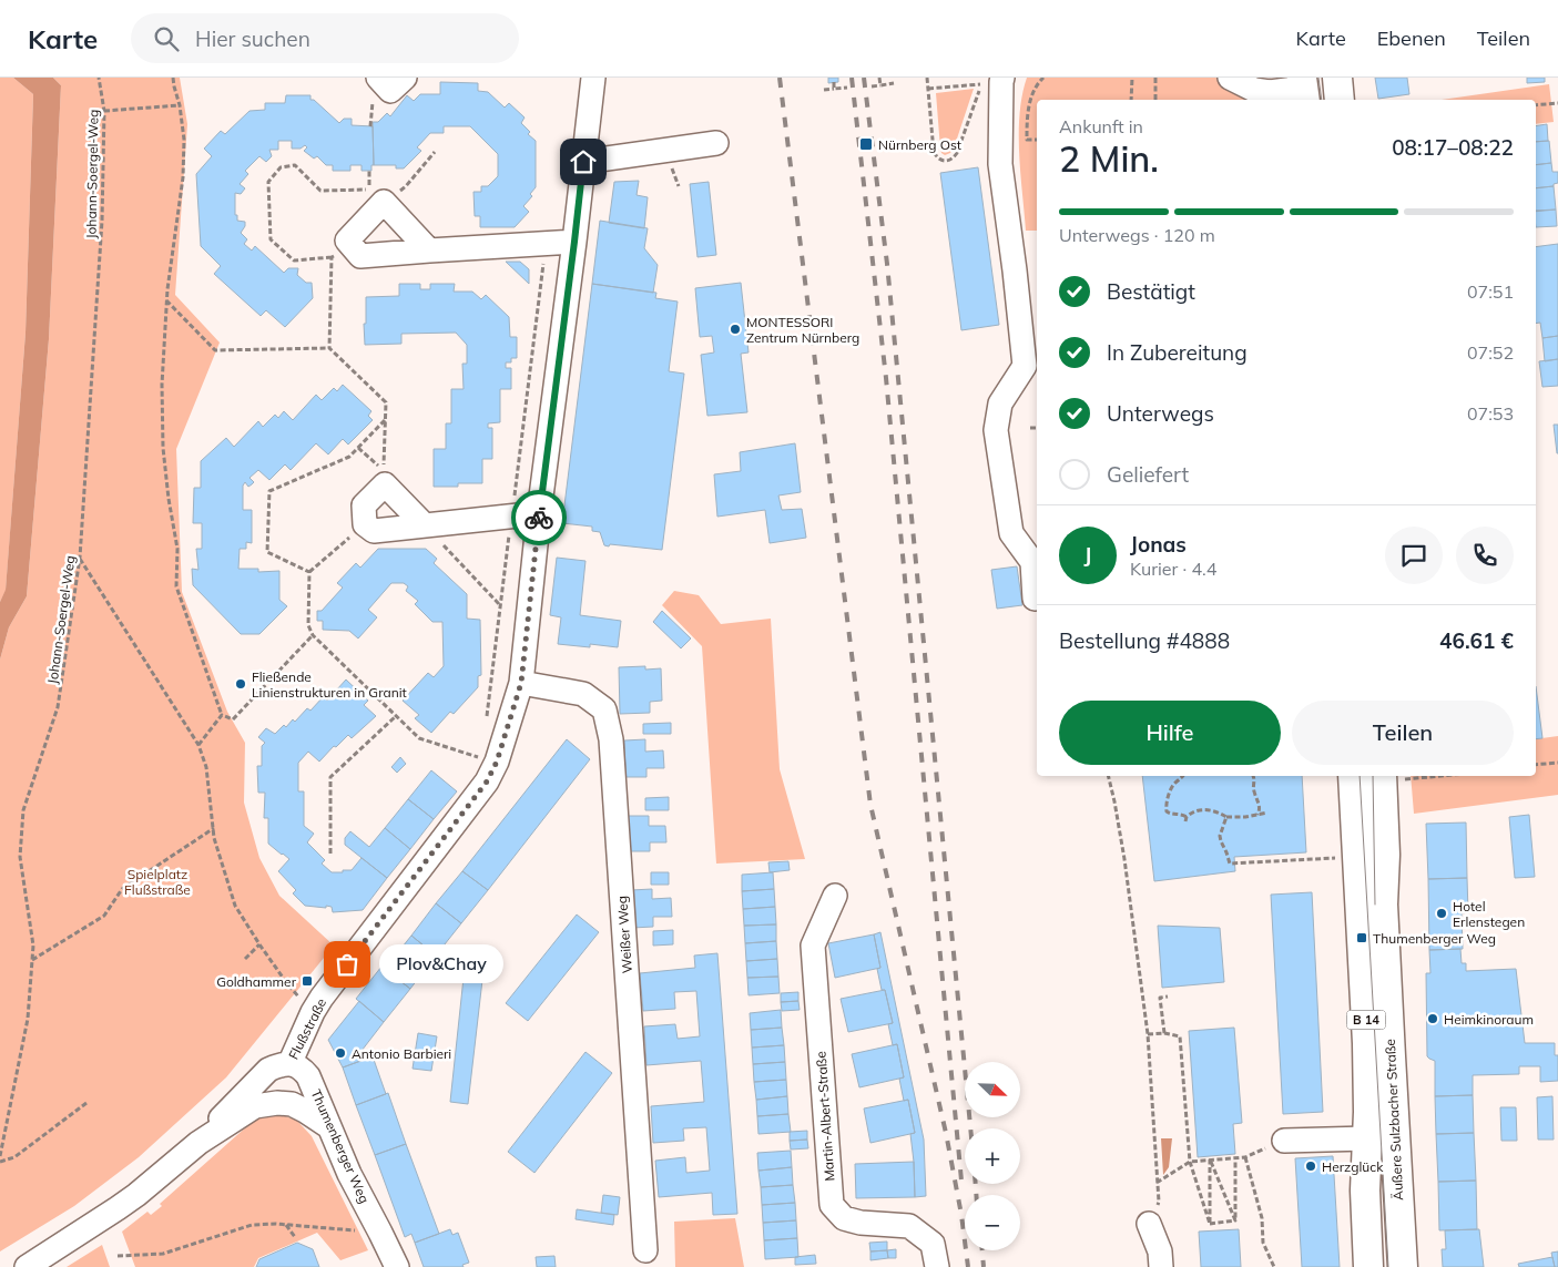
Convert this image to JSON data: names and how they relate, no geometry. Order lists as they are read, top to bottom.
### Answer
{
  "streets": {
    "main road": ["B 14", "Äußere Sulzbacher Straße"],
    "street": [
      "Weißer Weg",
      "Flußstraße",
      "Martin-Albert-Straße",
      "Thumenberger Weg"
    ],
    "path": ["Johann-Soergel-Weg"]
  },
  "crossings": [
    ["Weißer Weg", "Flußstraße"],
    ["Flußstraße", "Thumenberger Weg"]
  ],
  "parks": ["Spielplatz Flußstraße"],
  "places": {
    "transit": ["Nürnberg Ost", "Thumenberger Weg", "Goldhammer"],
    "other": [
      "MONTESSORI Zentrum Nürnberg",
      "Fließende Linienstrukturen in Granit",
      "Hotel Erlenstegen",
      "Plov&Chay",
      "Heimkinoraum",
      "Antonio Barbieri",
      "Herzglück"
    ]
  },
  "north": "bottom right",
  "page": {
    "header": "Karte",
    "search": "Hier suchen",
    "nav": ["Karte", "Ebenen", "Teilen"],
    "heading": ["2 Min.", "Ankunft in", "08:17–08:22"],
    "panel": [
      "Jonas",
      "Kurier · 4.4",
      "Bestellung #4888",
      "46.61 €"
    ],
    "bar": "Unterwegs · 120 m",
    "list": [
      ["Bestätigt", "07:51"],
      ["In Zubereitung", "07:52"],
      ["Unterwegs", "07:53"],
      "Geliefert"
    ],
    "round": "J",
    "buttons": ["Hilfe", "Teilen"],
    "bubble": "Plov&Chay",
    "map_buttons": ["+", "−"]
  }
}
